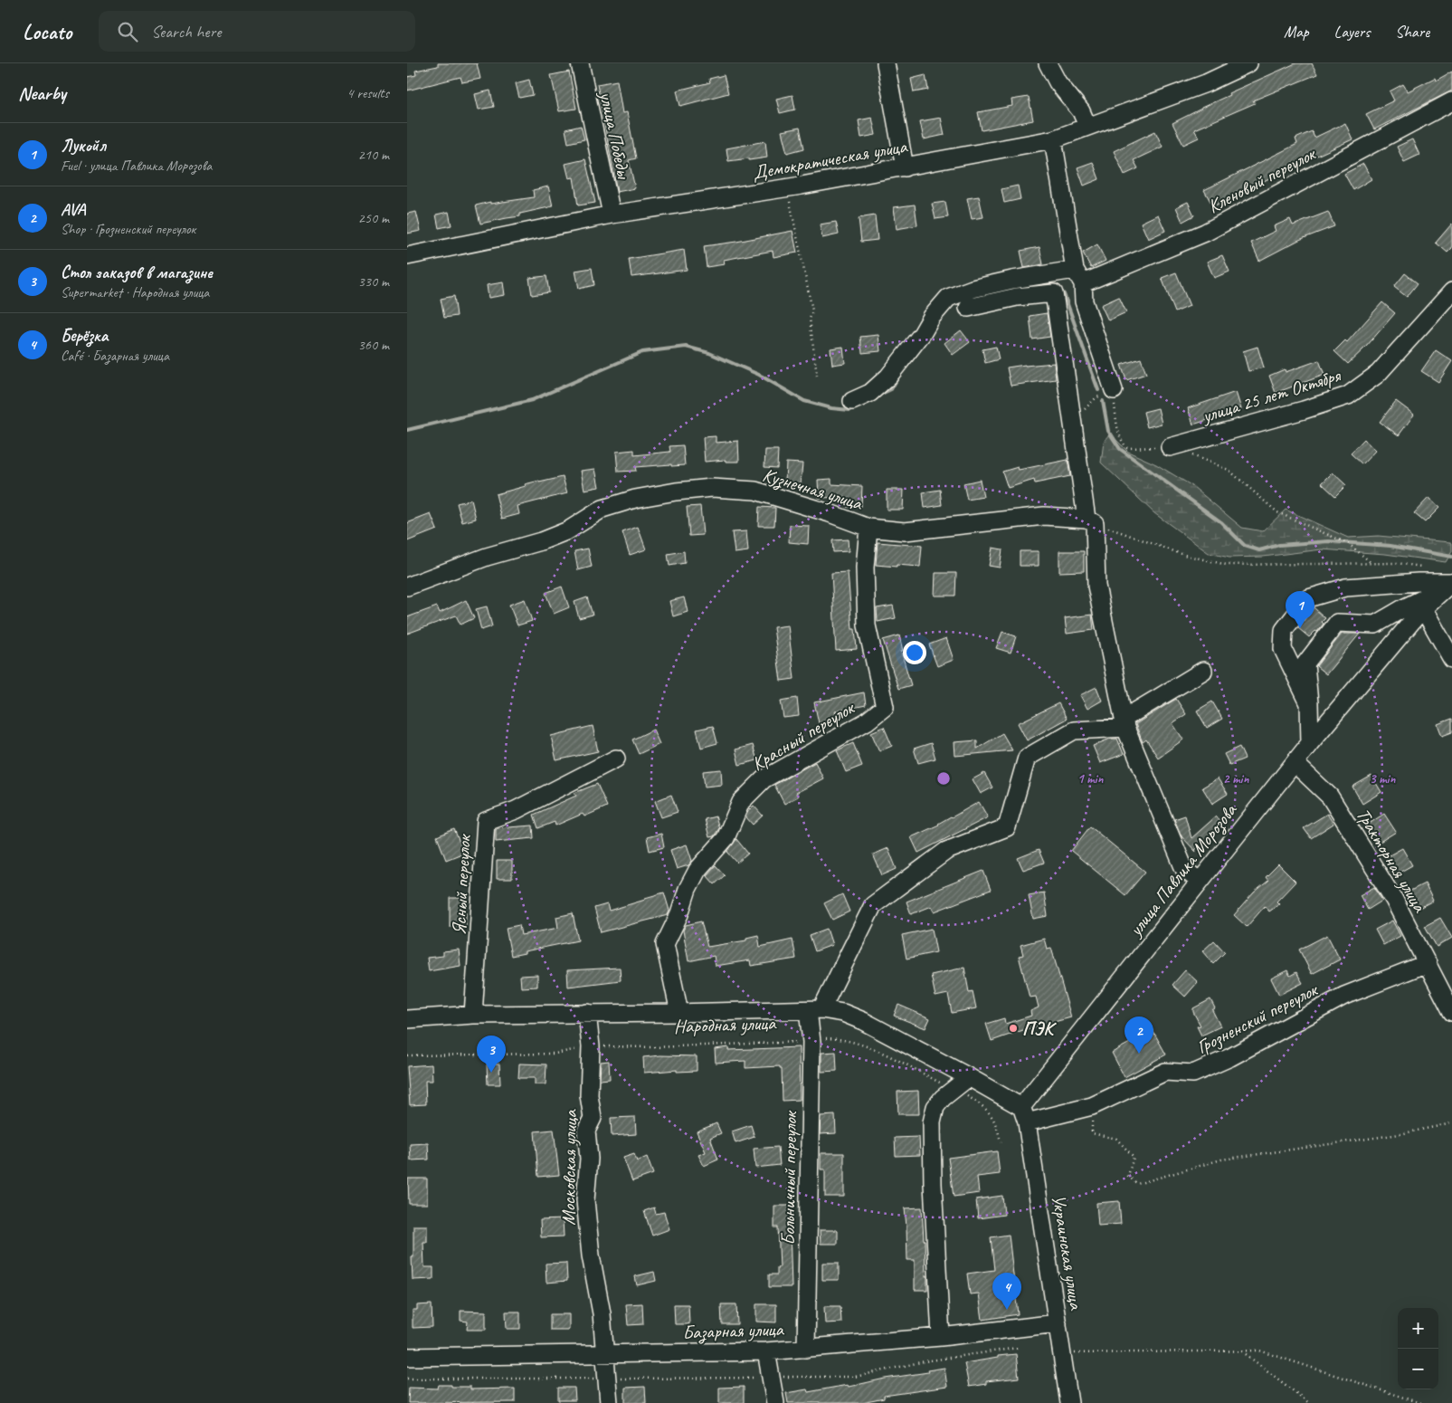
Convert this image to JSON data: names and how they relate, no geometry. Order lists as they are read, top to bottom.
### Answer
{
  "streets": {
    "street": [
      "улица Победы",
      "Демократическая улица",
      "Кленовый переулок",
      "улица 25 лет Октября",
      "Кузнечная улица",
      "Красный переулок",
      "Тракторная улица",
      "улица Павлика Морозова",
      "Ясный переулок",
      "Грозненский переулок",
      "Народная улица",
      "Московская улица",
      "Больничный переулок",
      "Украинская улица",
      "Базарная улица"
    ]
  },
  "crossings": [
    ["улица Победы", "Демократическая улица"],
    ["Кузнечная улица", "Красный переулок"],
    ["Красный переулок", "Народная улица"],
    ["Тракторная улица", "улица Павлика Морозова"],
    ["Тракторная улица", "Грозненский переулок"],
    ["улица Павлика Морозова", "Грозненский переулок"],
    ["улица Павлика Морозова", "Народная улица"],
    ["улица Павлика Морозова", "Украинская улица"],
    ["Ясный переулок", "Народная улица"],
    ["Грозненский переулок", "Народная улица"],
    ["Грозненский переулок", "Украинская улица"],
    ["Народная улица", "Московская улица"],
    ["Народная улица", "Больничный переулок"],
    ["Народная улица", "Украинская улица"],
    ["Московская улица", "Базарная улица"],
    ["Больничный переулок", "Базарная улица"],
    ["Украинская улица", "Базарная улица"]
  ],
  "places": ["ПЭК"],
  "page": {
    "header": "Locato",
    "search": "Search here",
    "nav": ["Map", "Layers", "Share"],
    "heading": ["Nearby", "4 results"],
    "list": [
      {
        "mark": "1",
        "name": "Лукойл",
        "note": "Fuel · улица Павлика Морозова",
        "value": "210 m"
      },
      {
        "mark": "2",
        "name": "AVA",
        "note": "Shop · Грозненский переулок",
        "value": "250 m"
      },
      {
        "mark": "3",
        "name": "Стол заказов в магазине",
        "note": "Supermarket · Народная улица",
        "value": "330 m"
      },
      {
        "mark": "4",
        "name": "Берёзка",
        "note": "Café · Базарная улица",
        "value": "360 m"
      }
    ],
    "pins": [
      "1",
      "2",
      "3",
      "4"
    ],
    "map_buttons": ["+", "−"]
  },
  "rings": ["1 min", "2 min", "3 min"]
}
